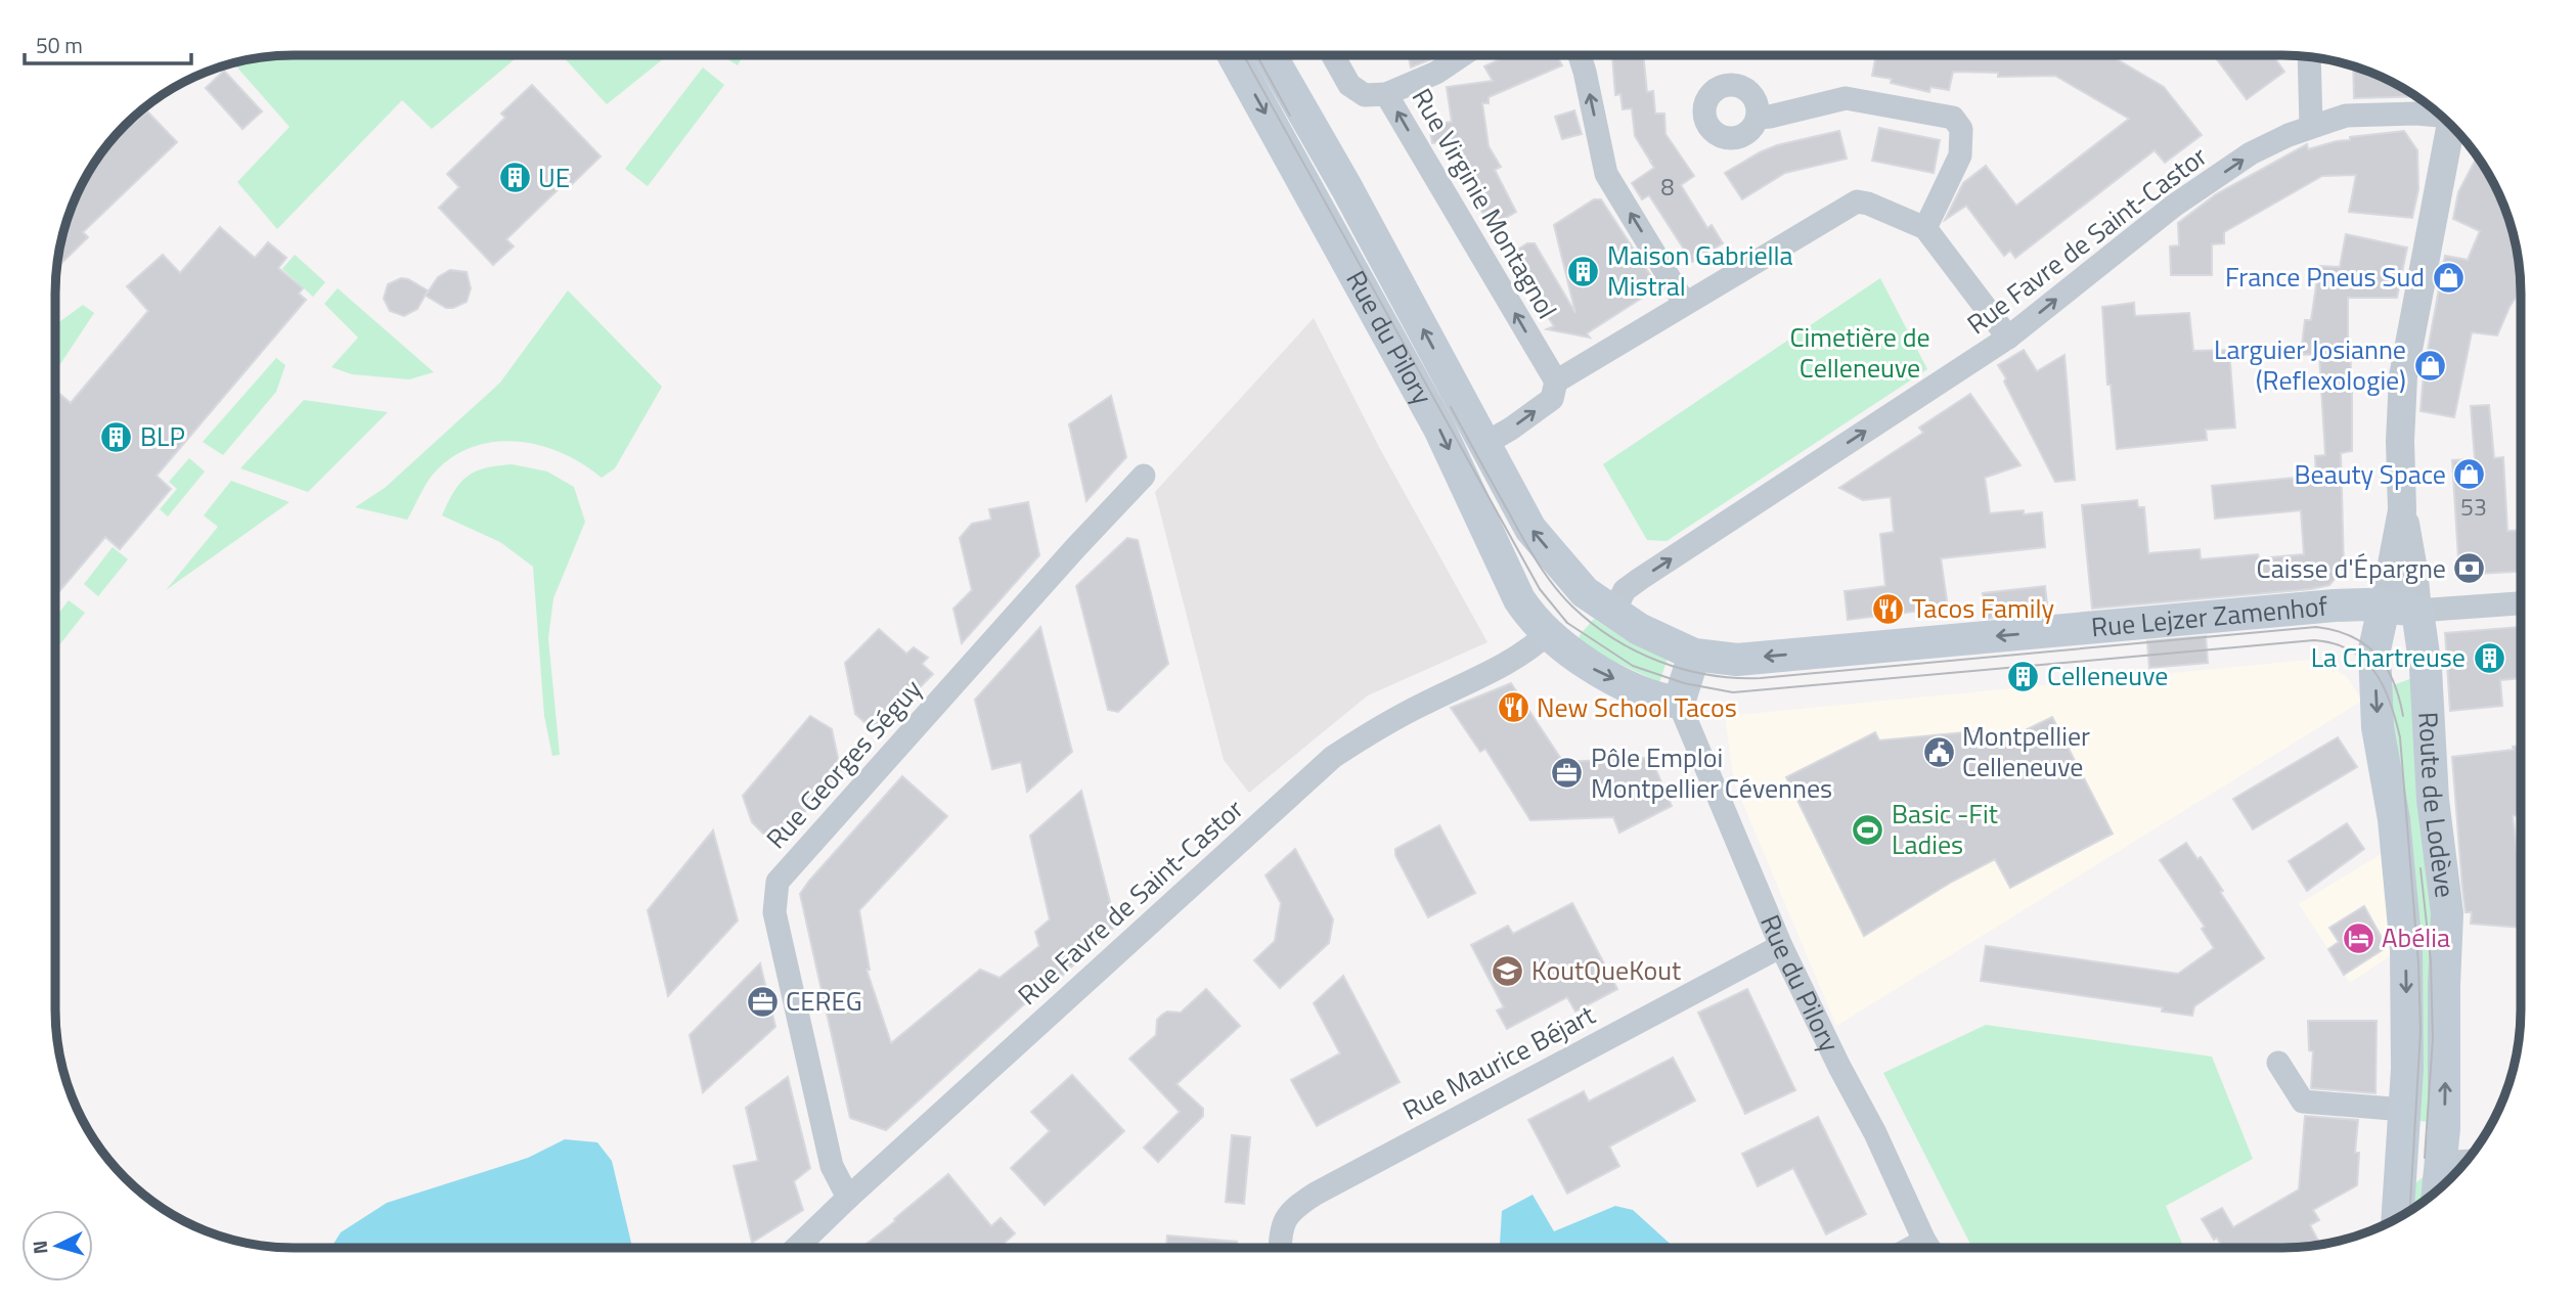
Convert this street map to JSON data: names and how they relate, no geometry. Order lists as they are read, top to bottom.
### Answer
{
  "streets": {
    "main road": ["Rue du Pilory", "Rue Lejzer Zamenhof", "Route de Lodève"],
    "street": [
      "Rue Virginie Montagnol",
      "Rue Favre de Saint-Castor",
      "Rue Georges Séguy",
      "Rue Maurice Béjart"
    ]
  },
  "crossings": [
    ["Rue Favre de Saint-Castor", "Rue du Pilory"],
    ["Rue Favre de Saint-Castor", "Rue Lejzer Zamenhof"],
    ["Rue Favre de Saint-Castor", "Rue Georges Séguy"],
    ["Rue du Pilory", "Rue Lejzer Zamenhof"],
    ["Rue du Pilory", "Rue Maurice Béjart"],
    ["Rue Lejzer Zamenhof", "Route de Lodève"]
  ],
  "one_way": ["Rue Favre de Saint-Castor", "Rue Lejzer Zamenhof"],
  "parks": ["Cimetière de Celleneuve"],
  "places": {
    "building": [
      "UE",
      "Maison Gabriella Mistral",
      "BLP",
      "La Chartreuse",
      "Celleneuve"
    ],
    "shop": ["France Pneus Sud", "Larguier Josianne (Reflexologie)", "Beauty Space"],
    "bank": ["Caisse d'Épargne"],
    "restaurant": ["Tacos Family", "New School Tacos"],
    "public building": ["Montpellier Celleneuve"],
    "office": ["Pôle Emploi Montpellier Cévennes", "CEREG"],
    "sports": ["Basic -Fit Ladies"],
    "hotel": ["Abélia"],
    "school or university": ["KoutQueKout"]
  },
  "house_numbers": ["8", "53"],
  "scale_bar": "50 m",
  "north": "left"
}
